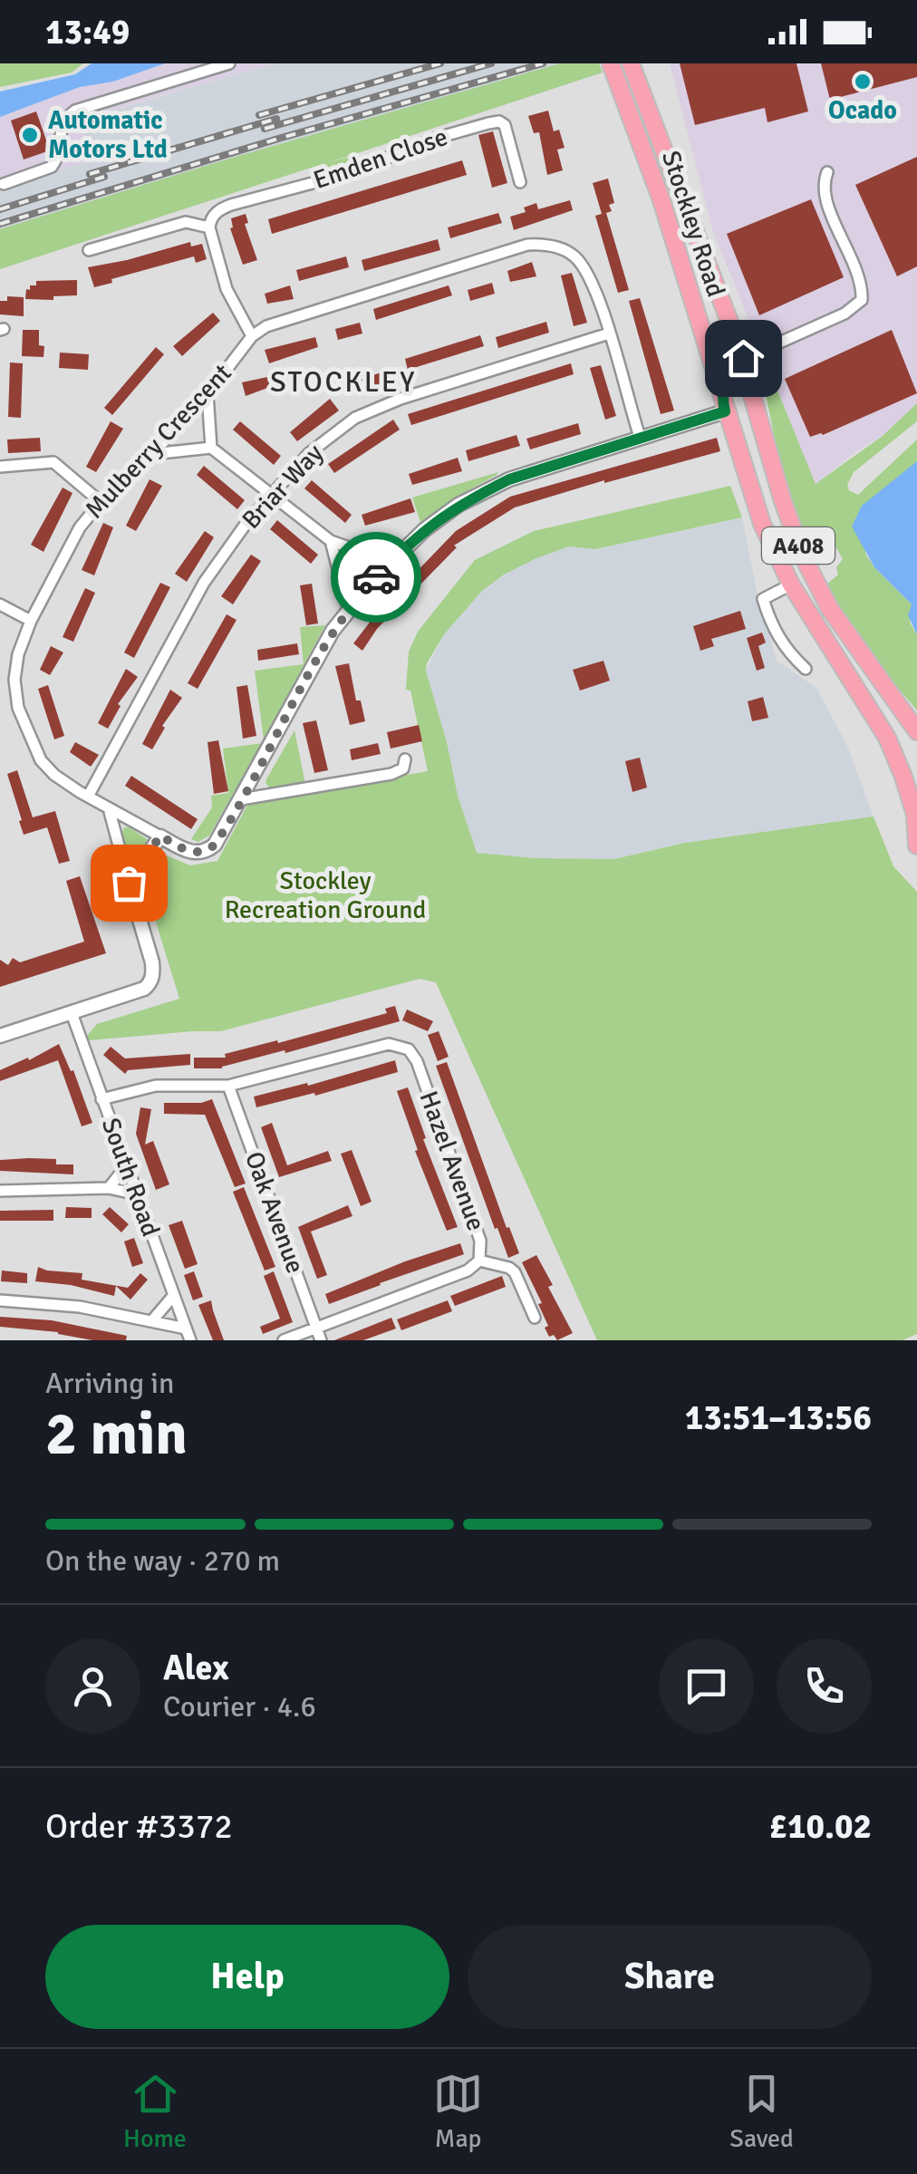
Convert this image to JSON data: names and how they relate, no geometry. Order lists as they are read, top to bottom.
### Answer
{
  "streets": {
    "main road": ["Stockley Road", "A408"],
    "street": [
      "Emden Close",
      "Mulberry Crescent",
      "Briar Way",
      "Hazel Avenue",
      "South Road",
      "Oak Avenue"
    ]
  },
  "crossings": [
    ["Mulberry Crescent", "Briar Way"],
    ["Hazel Avenue", "Oak Avenue"]
  ],
  "districts": ["STOCKLEY"],
  "parks": ["Stockley Recreation Ground"],
  "places": ["Ocado", "Automatic Motors Ltd"],
  "page": {
    "status": "13:49",
    "heading": ["2 min", "Arriving in", "13:51–13:56"],
    "panel": [
      "Alex",
      "Courier · 4.6",
      "Order #3372",
      "£10.02"
    ],
    "bar": "On the way · 270 m",
    "buttons": ["Help", "Share"],
    "tabs": ["Home", "Map", "Saved"]
  }
}
